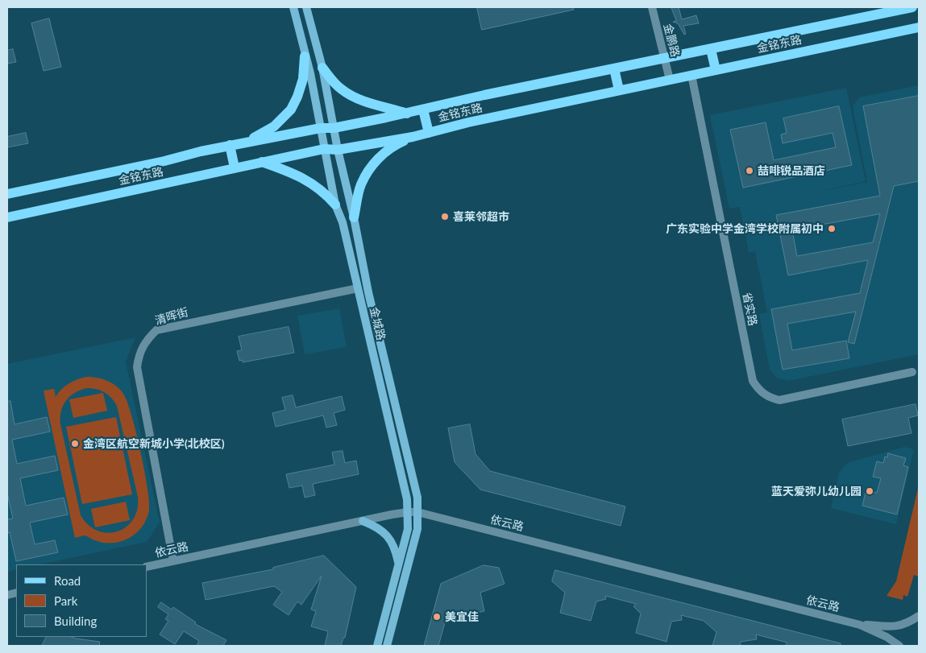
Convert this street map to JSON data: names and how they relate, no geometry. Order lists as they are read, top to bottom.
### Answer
{
  "streets": {
    "main road": ["金铭东路"],
    "street": [
      "金鹏路",
      "省实路",
      "清晖街",
      "金城路",
      "依云路"
    ]
  },
  "crossings": [
    ["金鹏路", "金铭东路"],
    ["金铭东路", "省实路"],
    ["金铭东路", "金城路"],
    ["清晖街", "金城路"],
    ["清晖街", "依云路"],
    ["金城路", "依云路"]
  ],
  "places": [
    "喆啡锐品酒店",
    "喜莱邻超市",
    "广东实验中学金湾学校附属初中",
    "金湾区航空新城小学(北校区)",
    "蓝天爱弥儿幼儿园",
    "美宜佳"
  ],
  "legend": ["Road", "Park", "Building"]
}
